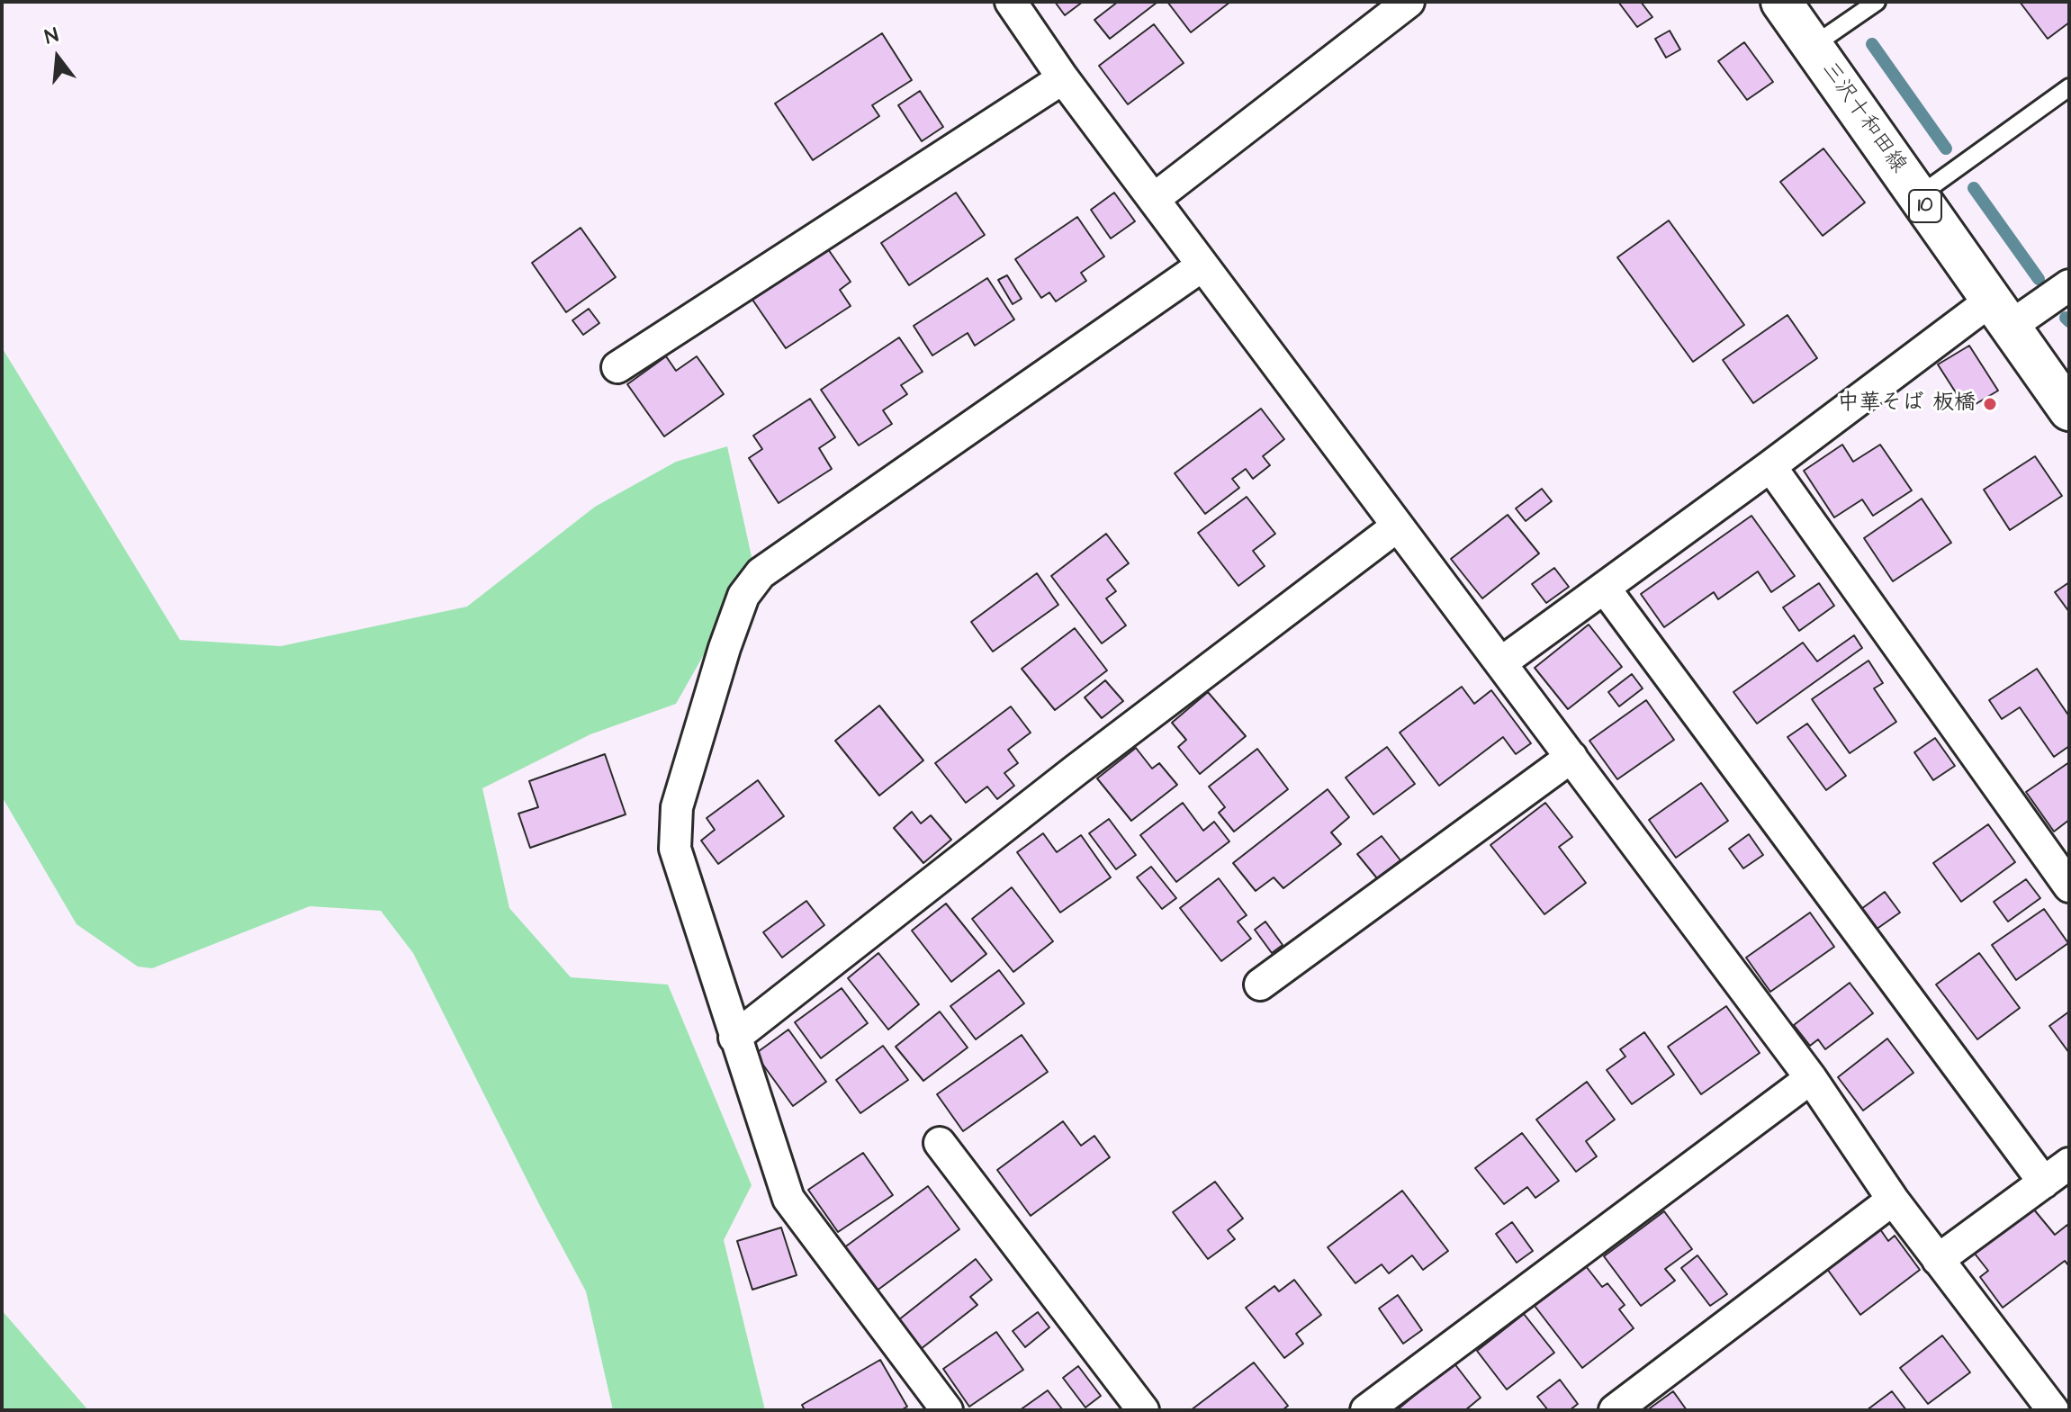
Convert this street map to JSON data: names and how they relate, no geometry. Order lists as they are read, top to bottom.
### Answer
{
  "streets": {
    "main road": ["三沢十和田線", "10"]
  },
  "places": ["中華そば 板橋"],
  "north": "top"
}
